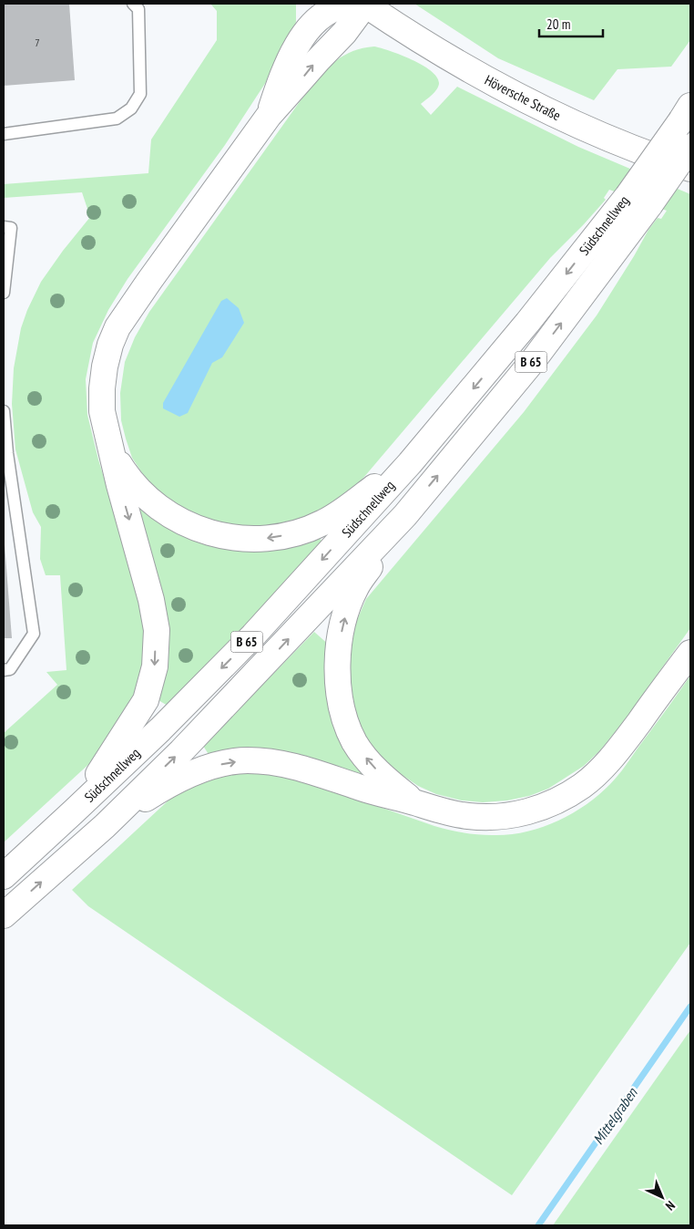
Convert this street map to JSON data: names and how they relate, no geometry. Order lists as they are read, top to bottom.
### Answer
{
  "streets": {
    "main road": ["Höversche Straße", "Südschnellweg", "B 65"]
  },
  "water": ["Mittelgraben"],
  "house_numbers": ["7"],
  "scale_bar": "20 m",
  "north": "bottom right"
}
